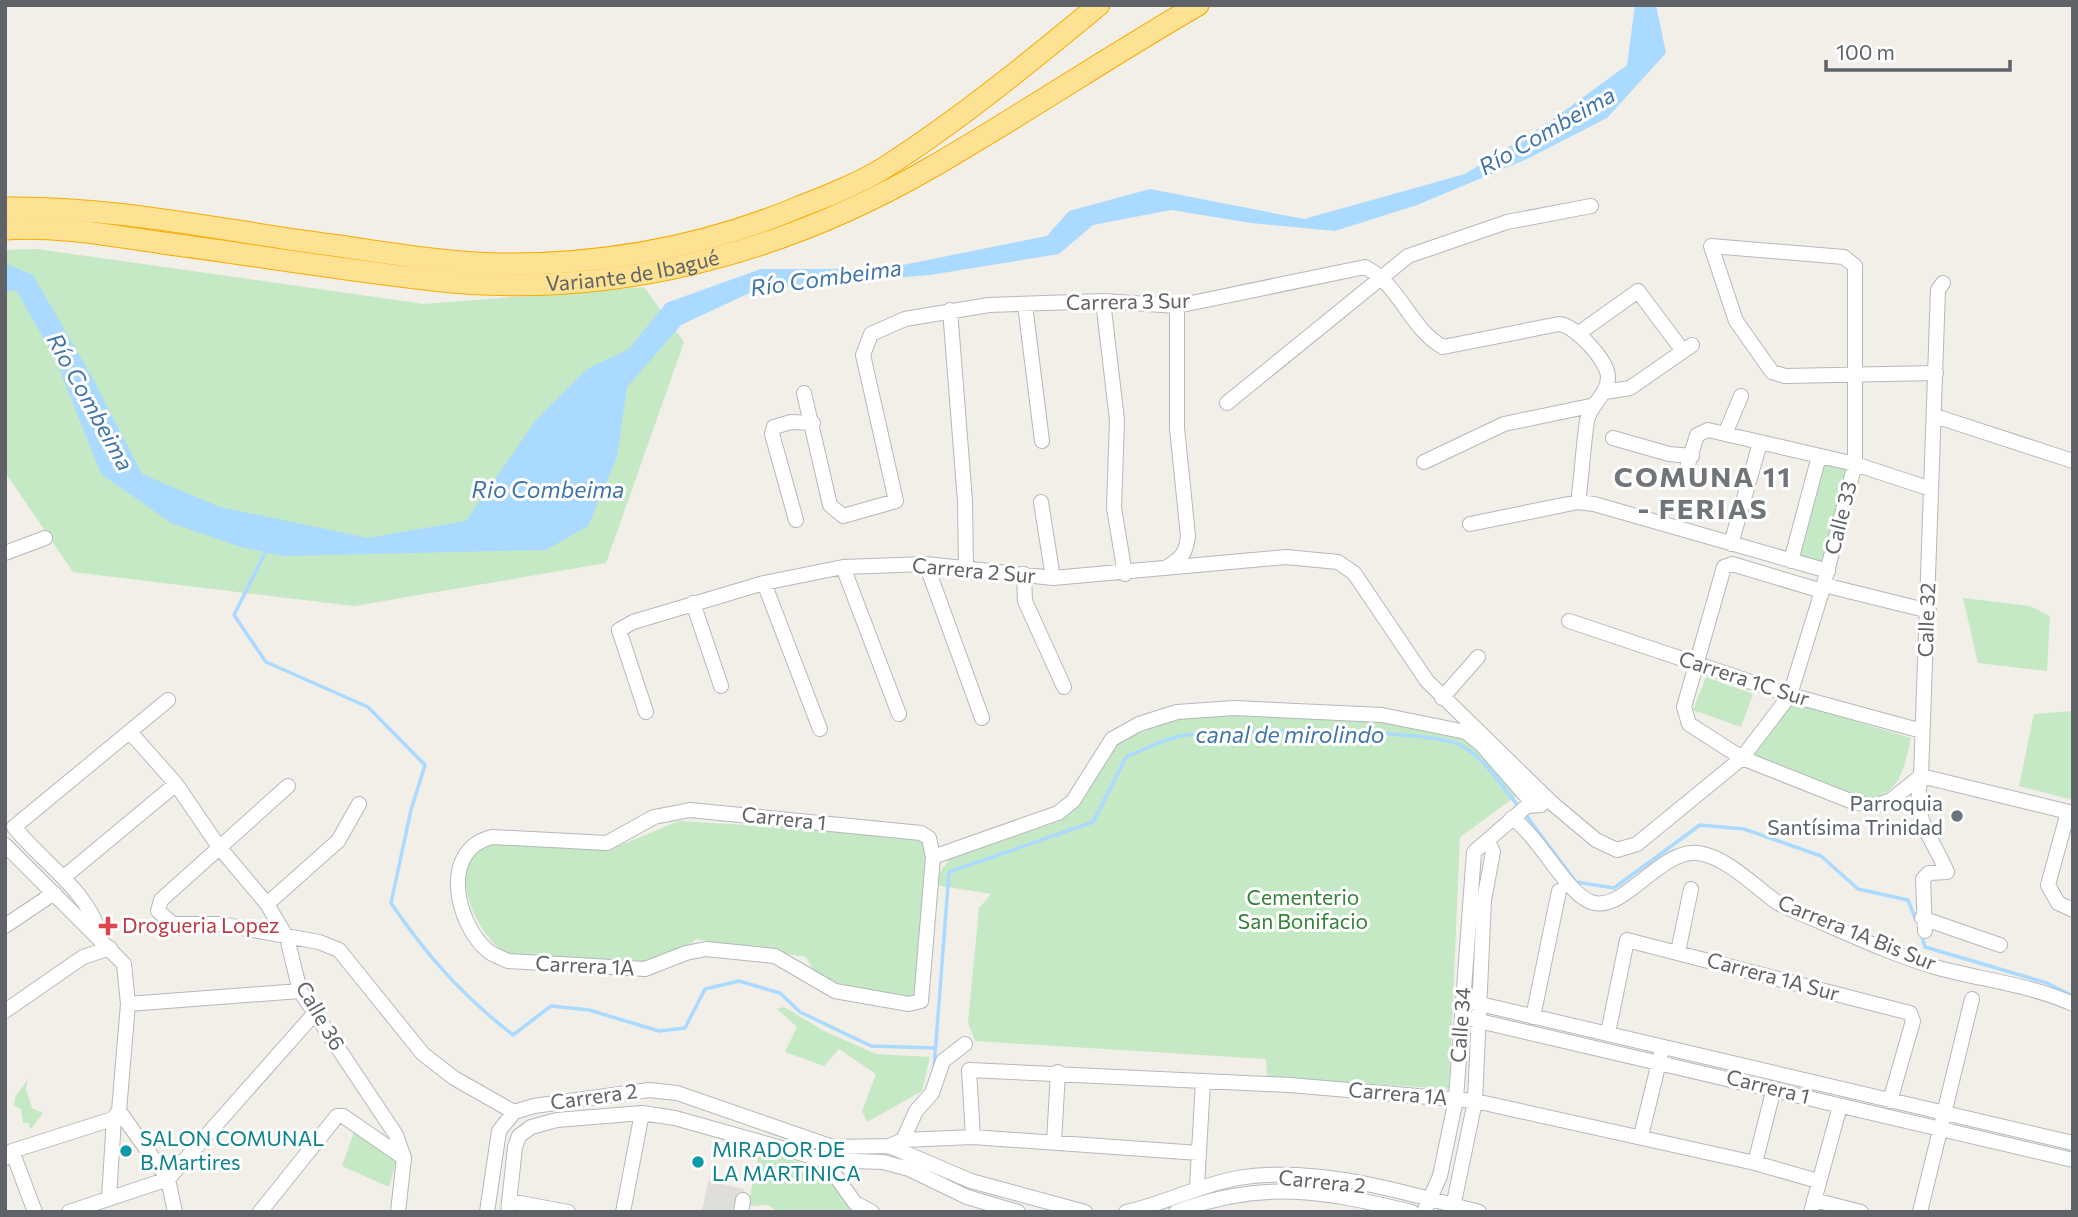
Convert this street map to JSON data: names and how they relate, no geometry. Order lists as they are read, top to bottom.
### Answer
{
  "streets": {
    "highway": ["Variante de Ibagué"],
    "street": [
      "Carrera 3 Sur",
      "Calle 33",
      "Carrera 2 Sur",
      "Calle 32",
      "Carrera 1C Sur",
      "Carrera 1",
      "Carrera 1A Bis Sur",
      "Carrera 1A",
      "Carrera 1A Sur",
      "Calle 36",
      "Calle 34",
      "Carrera 2"
    ]
  },
  "crossings": [
    ["Calle 33", "Carrera 1C Sur"],
    ["Calle 32", "Carrera 1C Sur"],
    ["Carrera 1", "Carrera 1A"],
    ["Carrera 1", "Carrera 1A Sur"],
    ["Carrera 1", "Calle 34"],
    ["Carrera 1A Bis Sur", "Calle 34"],
    ["Carrera 1A", "Calle 34"],
    ["Calle 34", "Carrera 2"]
  ],
  "districts": ["COMUNA 11 - FERIAS"],
  "water": ["Río Combeima", "Rio Combeima", "canal de mirolindo"],
  "parks": ["Cementerio San Bonifacio"],
  "places": {
    "other": ["Parroquia Santísima Trinidad", "SALON COMUNAL B.Martires", "MIRADOR DE LA MARTINICA"],
    "health": ["Drogueria Lopez"]
  },
  "scale_bar": "100 m"
}
